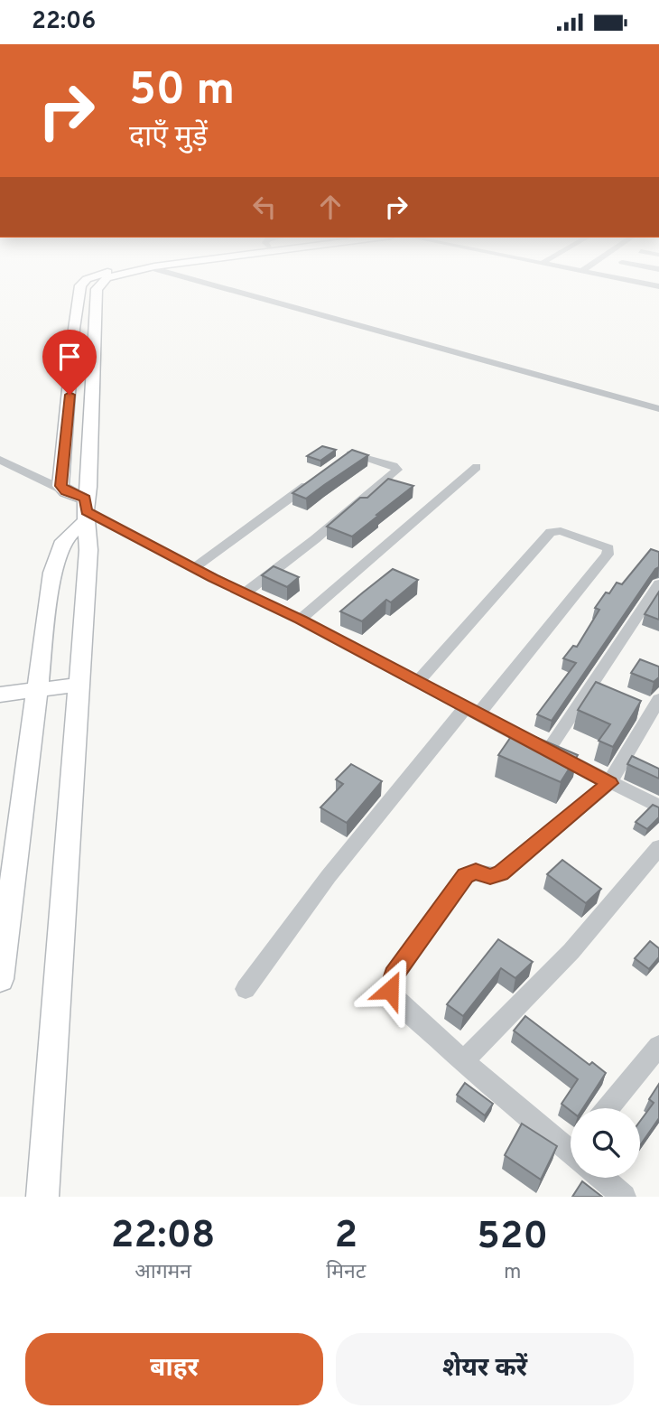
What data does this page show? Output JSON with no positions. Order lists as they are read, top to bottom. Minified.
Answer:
{"page":{"status":"22:06","turn":["50 m","दाएँ मुड़ें"],"eta":["22:08","आगमन","2","मिनट","520","m"],"buttons":["बाहर","शेयर करें"]}}
